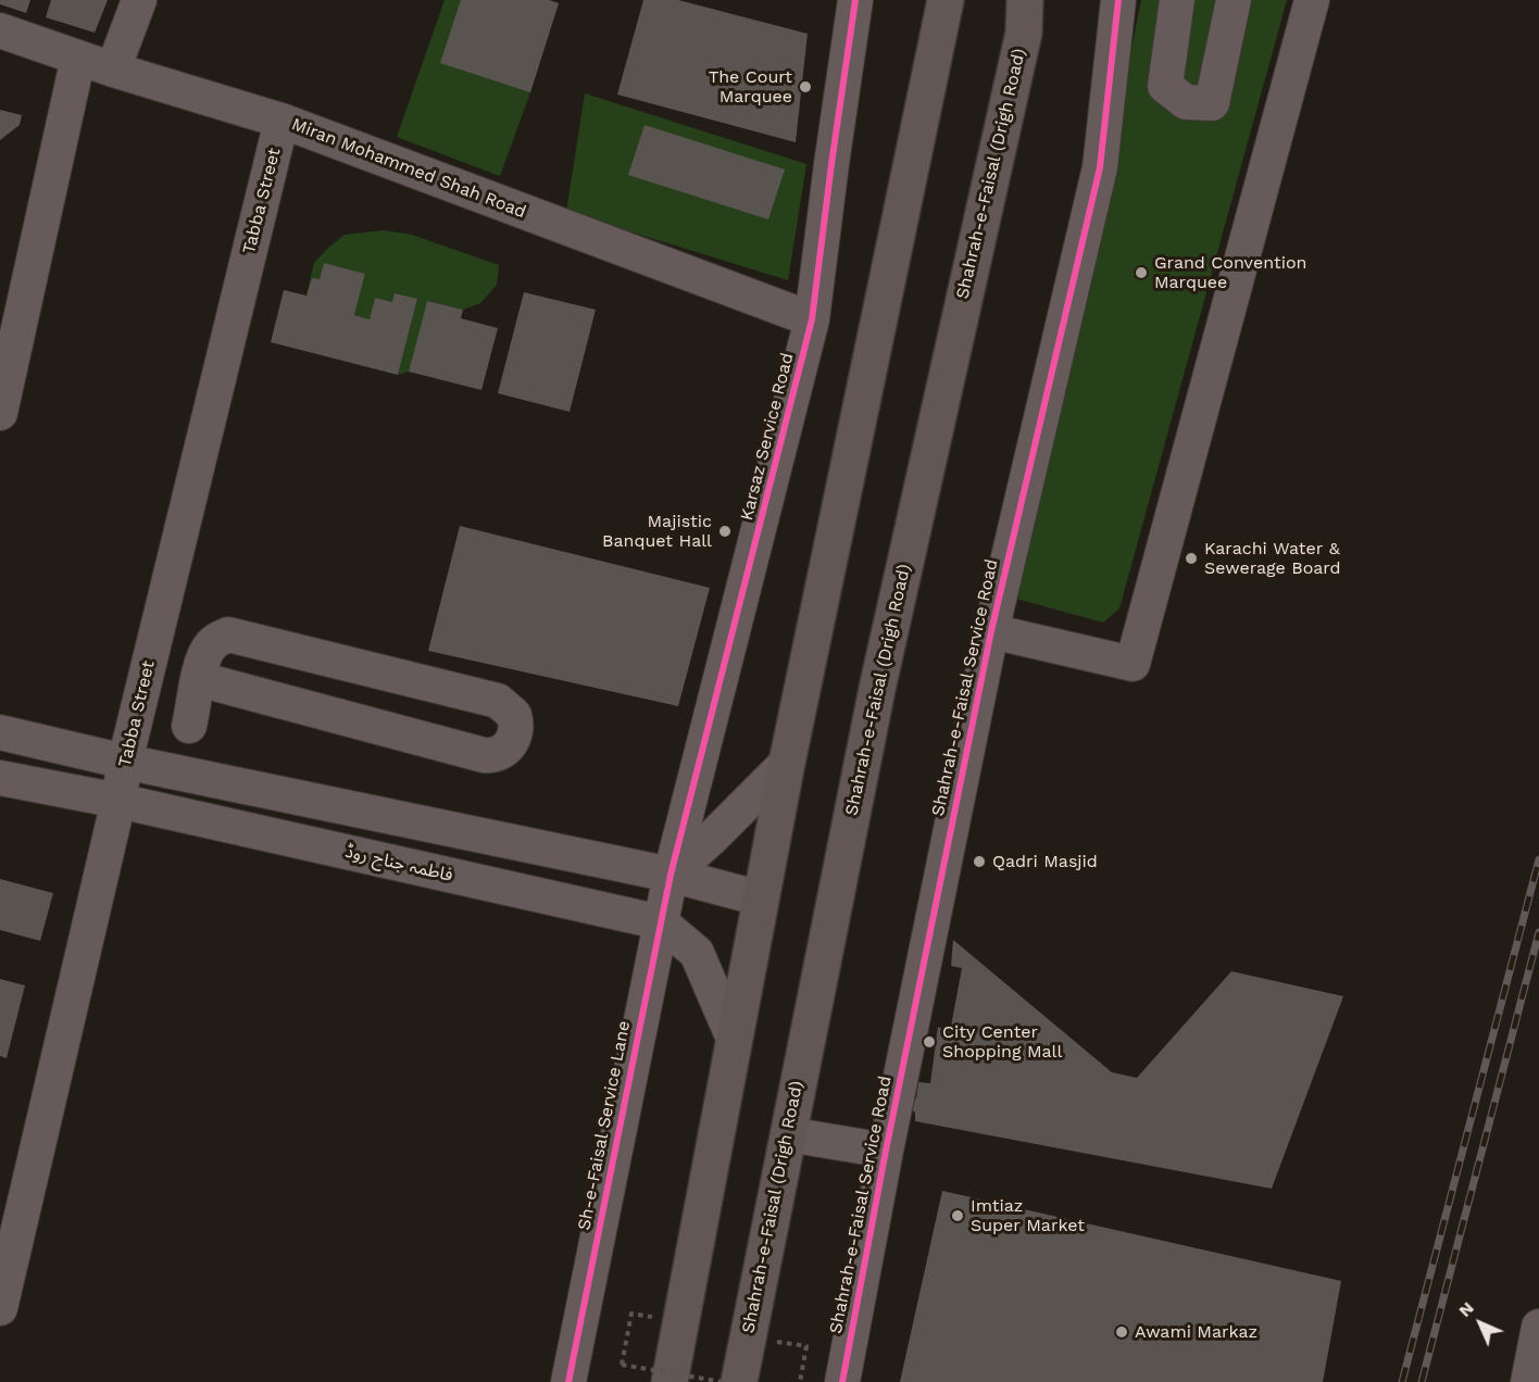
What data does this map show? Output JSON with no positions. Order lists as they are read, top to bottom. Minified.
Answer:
{"streets":{"highway":["Shahrah-e-Faisal (Drigh Road)"],"street":["Miran Mohammed Shah Road","Tabba Street","Karsaz Service Road","Shahrah-e-Faisal Service Road","فاطمہ جناح روڈ","Sh-e-Faisal Service Lane"]},"crossings":[["Miran Mohammed Shah Road","Tabba Street"],["Miran Mohammed Shah Road","Karsaz Service Road"],["Tabba Street","فاطمہ جناح روڈ"],["Karsaz Service Road","Sh-e-Faisal Service Lane"],["فاطمہ جناح روڈ","Sh-e-Faisal Service Lane"]],"places":["The Court Marquee","Grand Convention Marquee","Majistic Banquet Hall","Karachi Water & Sewerage Board","Qadri Masjid","City Center Shopping Mall","Imtiaz Super Market","Awami Markaz"],"north":"top left"}
